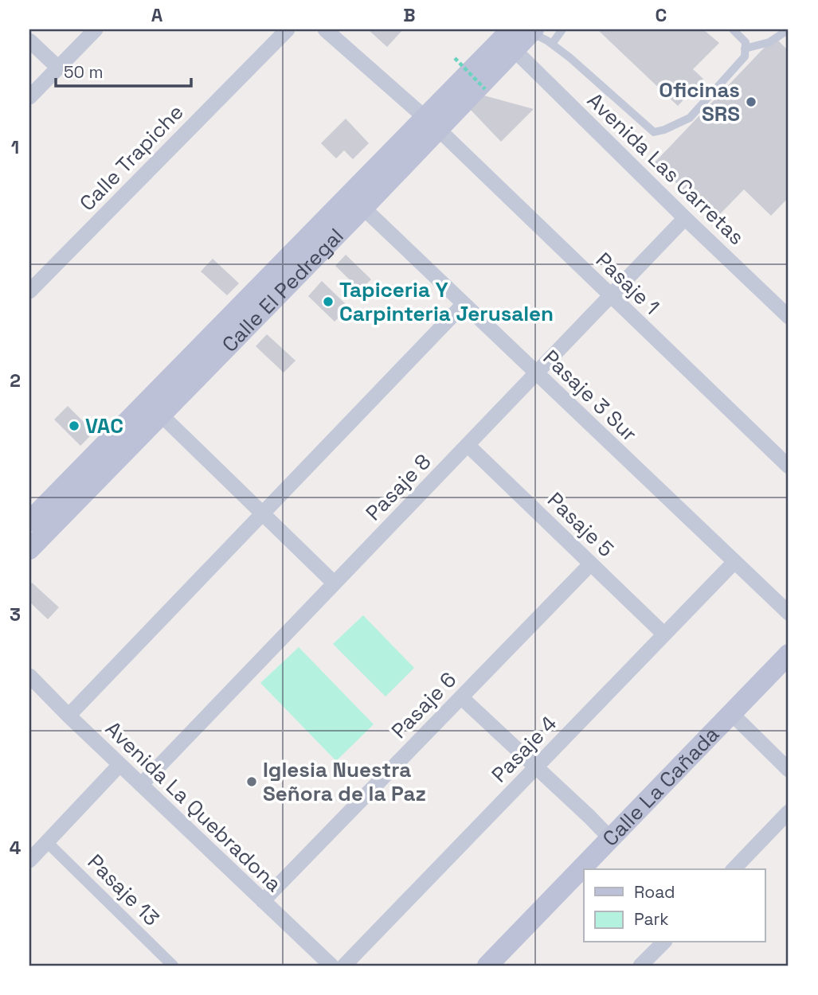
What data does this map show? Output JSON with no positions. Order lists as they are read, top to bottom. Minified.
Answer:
{"streets":{"main road":["Calle El Pedregal","Calle La Cañada"],"street":["Calle Trapiche","Avenida Las Carretas","Pasaje 1","Pasaje 3 Sur","Pasaje 8","Pasaje 5","Pasaje 6","Pasaje 4","Avenida La Quebradona","Pasaje 13"]},"crossings":[["Avenida Las Carretas","Calle El Pedregal"],["Avenida Las Carretas","Pasaje 8"],["Pasaje 1","Calle El Pedregal"],["Pasaje 1","Pasaje 8"],["Calle El Pedregal","Pasaje 3 Sur"],["Pasaje 3 Sur","Pasaje 8"],["Pasaje 3 Sur","Pasaje 4"],["Pasaje 8","Pasaje 5"],["Pasaje 8","Avenida La Quebradona"],["Pasaje 5","Pasaje 6"],["Pasaje 5","Pasaje 4"],["Pasaje 6","Avenida La Quebradona"]],"places":["Oficinas SRS","Tapiceria Y Carpinteria Jerusalen","VAC","Iglesia Nuestra Señora de la Paz"],"legend":["Road","Park"],"scale_bar":"50 m","grid":{"columns":["A","B","C"],"rows":["1","2","3","4"]}}
